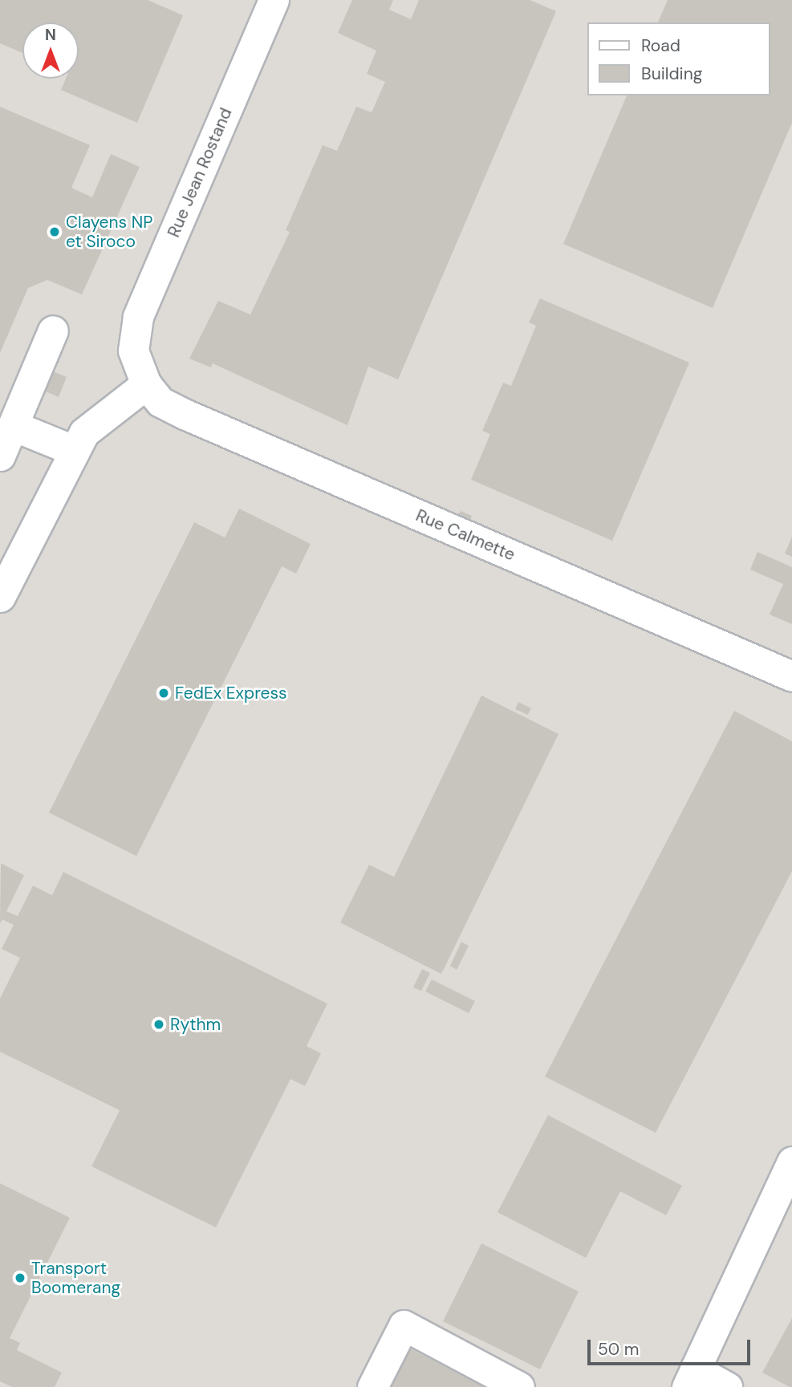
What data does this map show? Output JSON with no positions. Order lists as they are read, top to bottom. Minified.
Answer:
{"streets":{"street":["Rue Jean Rostand","Rue Calmette"]},"crossings":[["Rue Jean Rostand","Rue Calmette"]],"places":["Clayens NP et Siroco","FedEx Express","Rythm","Transport Boomerang"],"legend":["Road","Building"],"scale_bar":"50 m","north":"top"}
